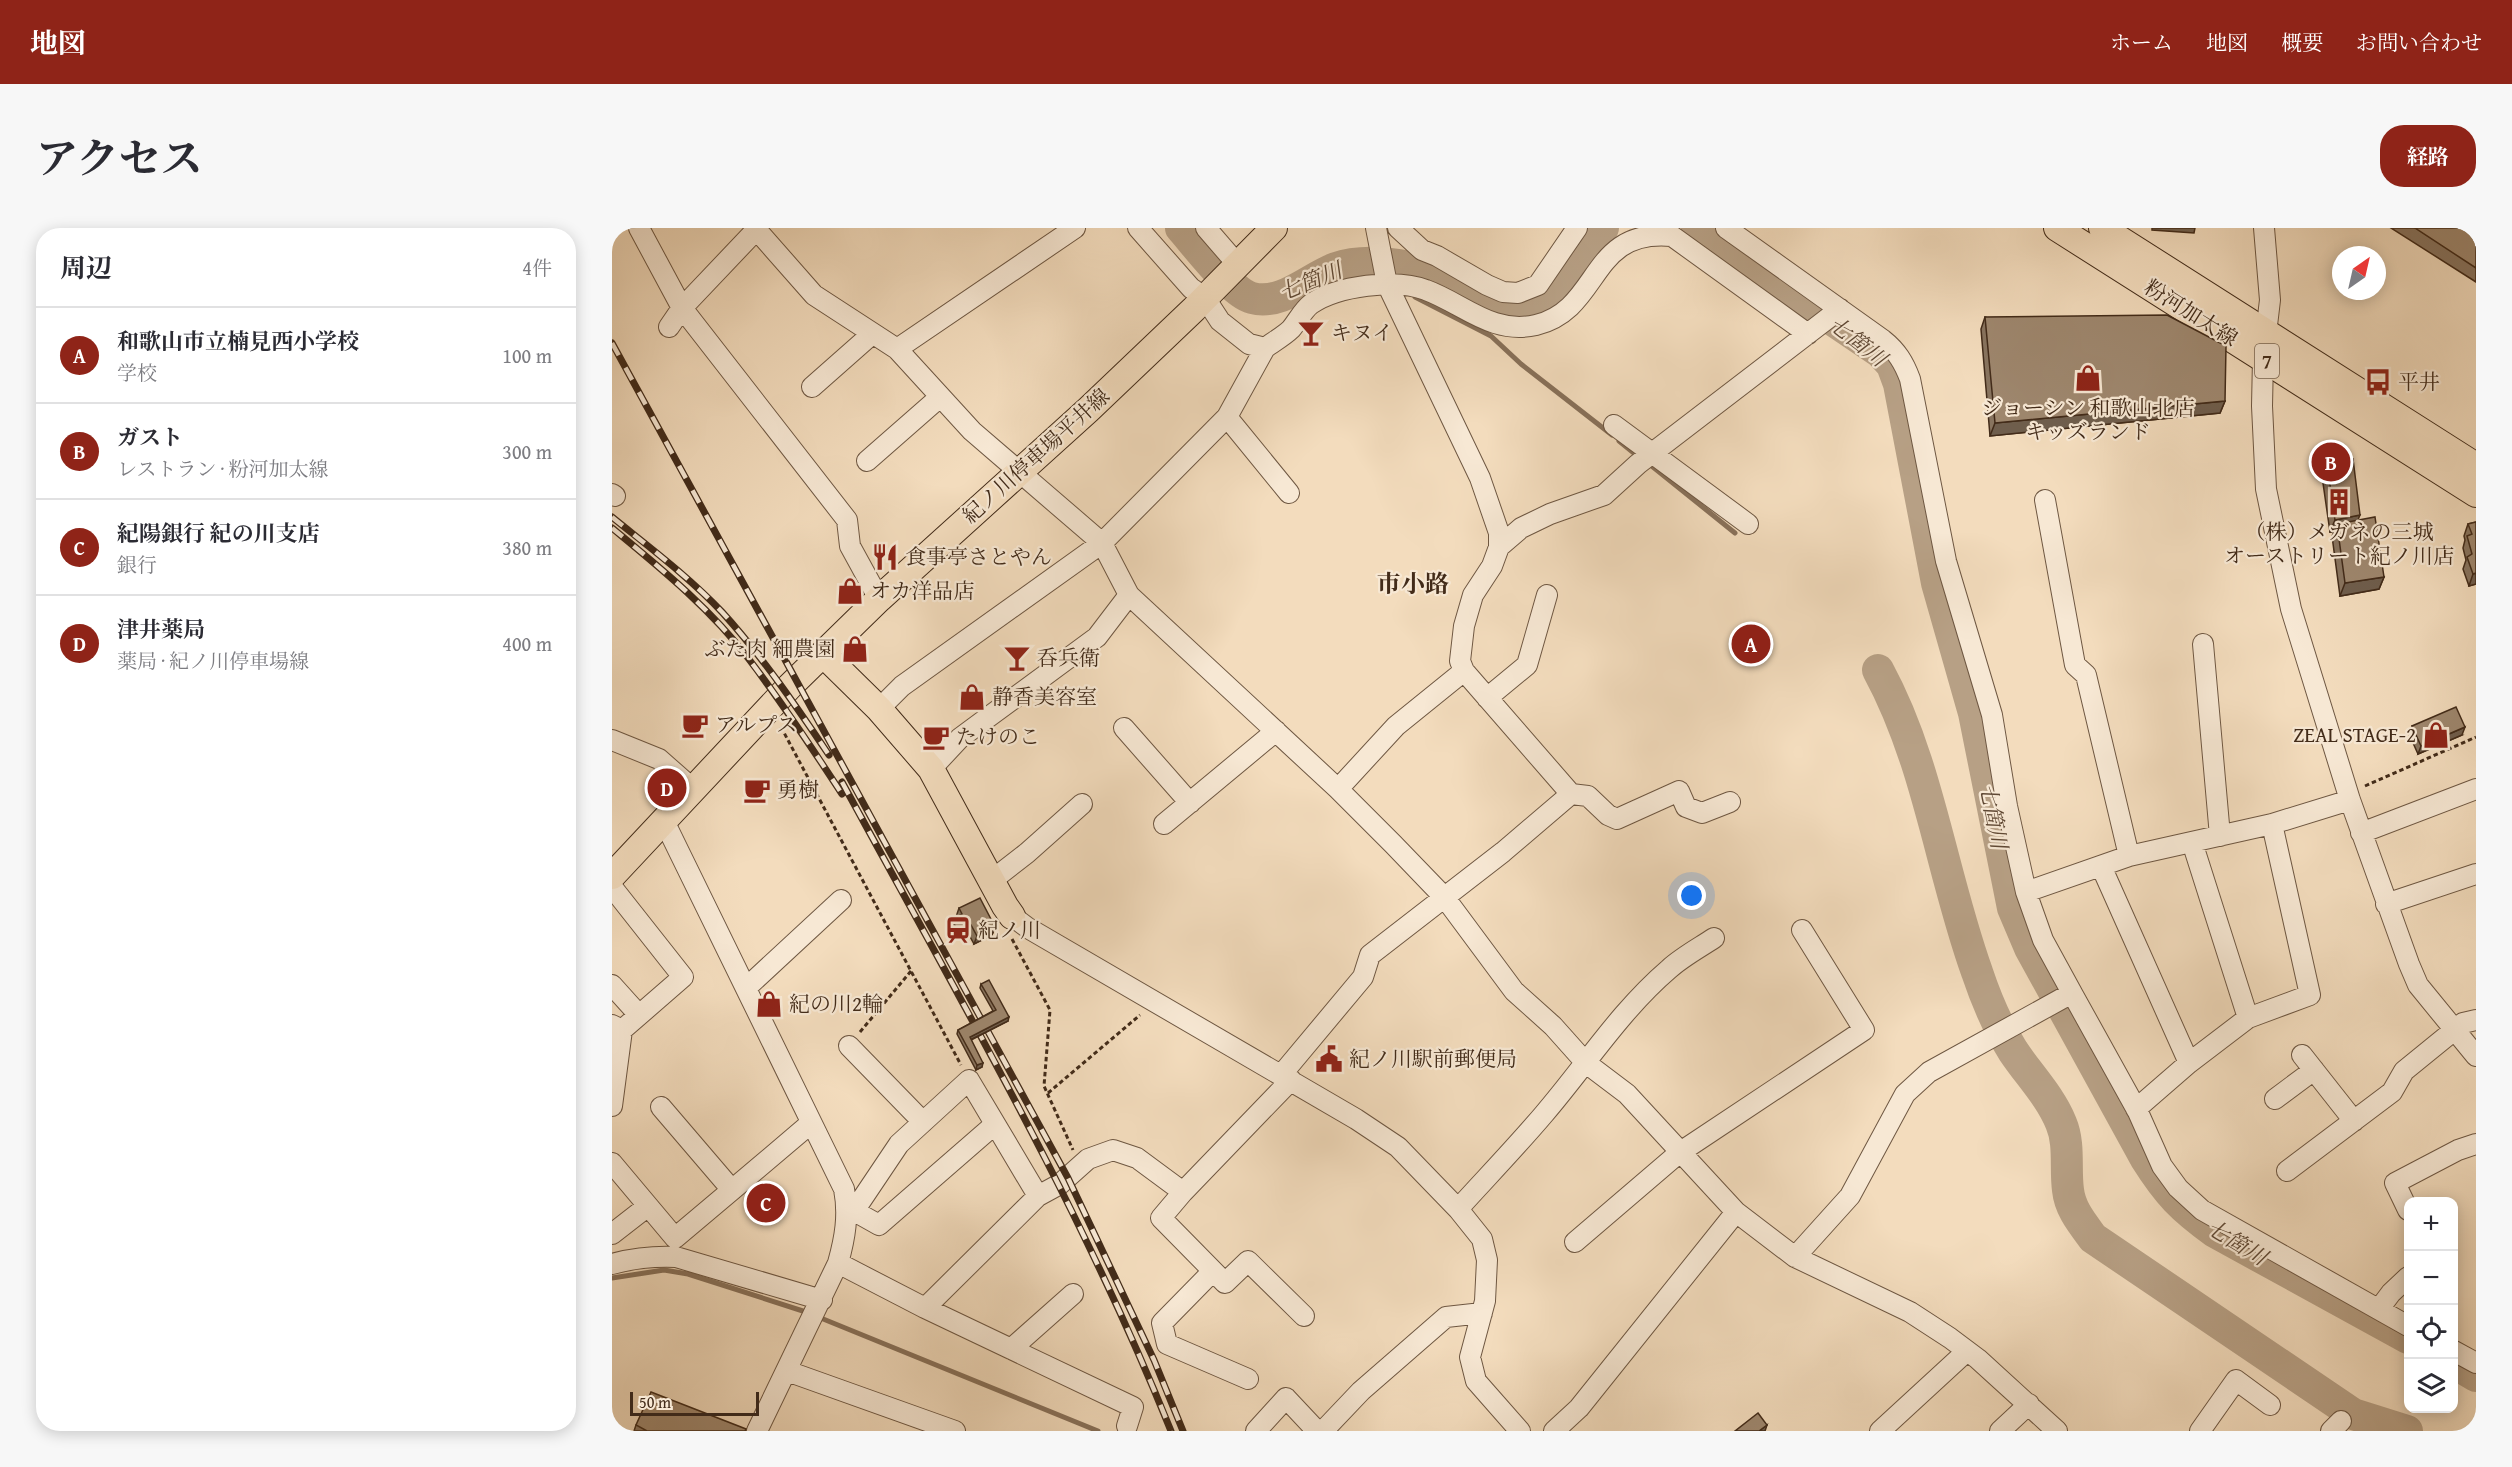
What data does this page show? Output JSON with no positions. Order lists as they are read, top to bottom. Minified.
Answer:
{"streets":{"main road":["粉河加太線","7","紀ノ川停車場平井線"]},"districts":["市小路"],"water":["七箇川"],"places":{"bar":["キヌイ","呑兵衛"],"shop":["ジョーシン 和歌山北店 キッズランド","オカ洋品店","ぶた肉 細農園","静香美容室","ZEAL STAGE-2","紀の川2輪"],"bus stop":["平井"],"building":["（株）メガネの三城 オーストリート紀ノ川店"],"restaurant":["食事亭さとやん"],"cafe":["アルプス","たけのこ","勇樹"],"station":["紀ノ川"],"public building":["紀ノ川駅前郵便局"]},"scale_bar":"50 m","north":"top right","page":{"header":"地図","nav":["ホーム","地図","概要","お問い合わせ"],"title":"アクセス","buttons":"経路","heading":["周辺","4件"],"list":[{"mark":"A","name":"和歌山市立楠見西小学校","note":"学校","value":"100 m"},{"mark":"B","name":"ガスト","note":"レストラン · 粉河加太線","value":"300 m"},{"mark":"C","name":"紀陽銀行 紀の川支店","note":"銀行","value":"380 m"},{"mark":"D","name":"津井薬局","note":"薬局 · 紀ノ川停車場線","value":"400 m"}],"pins":["B","A","D","C"],"map_buttons":["+","−"],"scale":"50 m"}}
